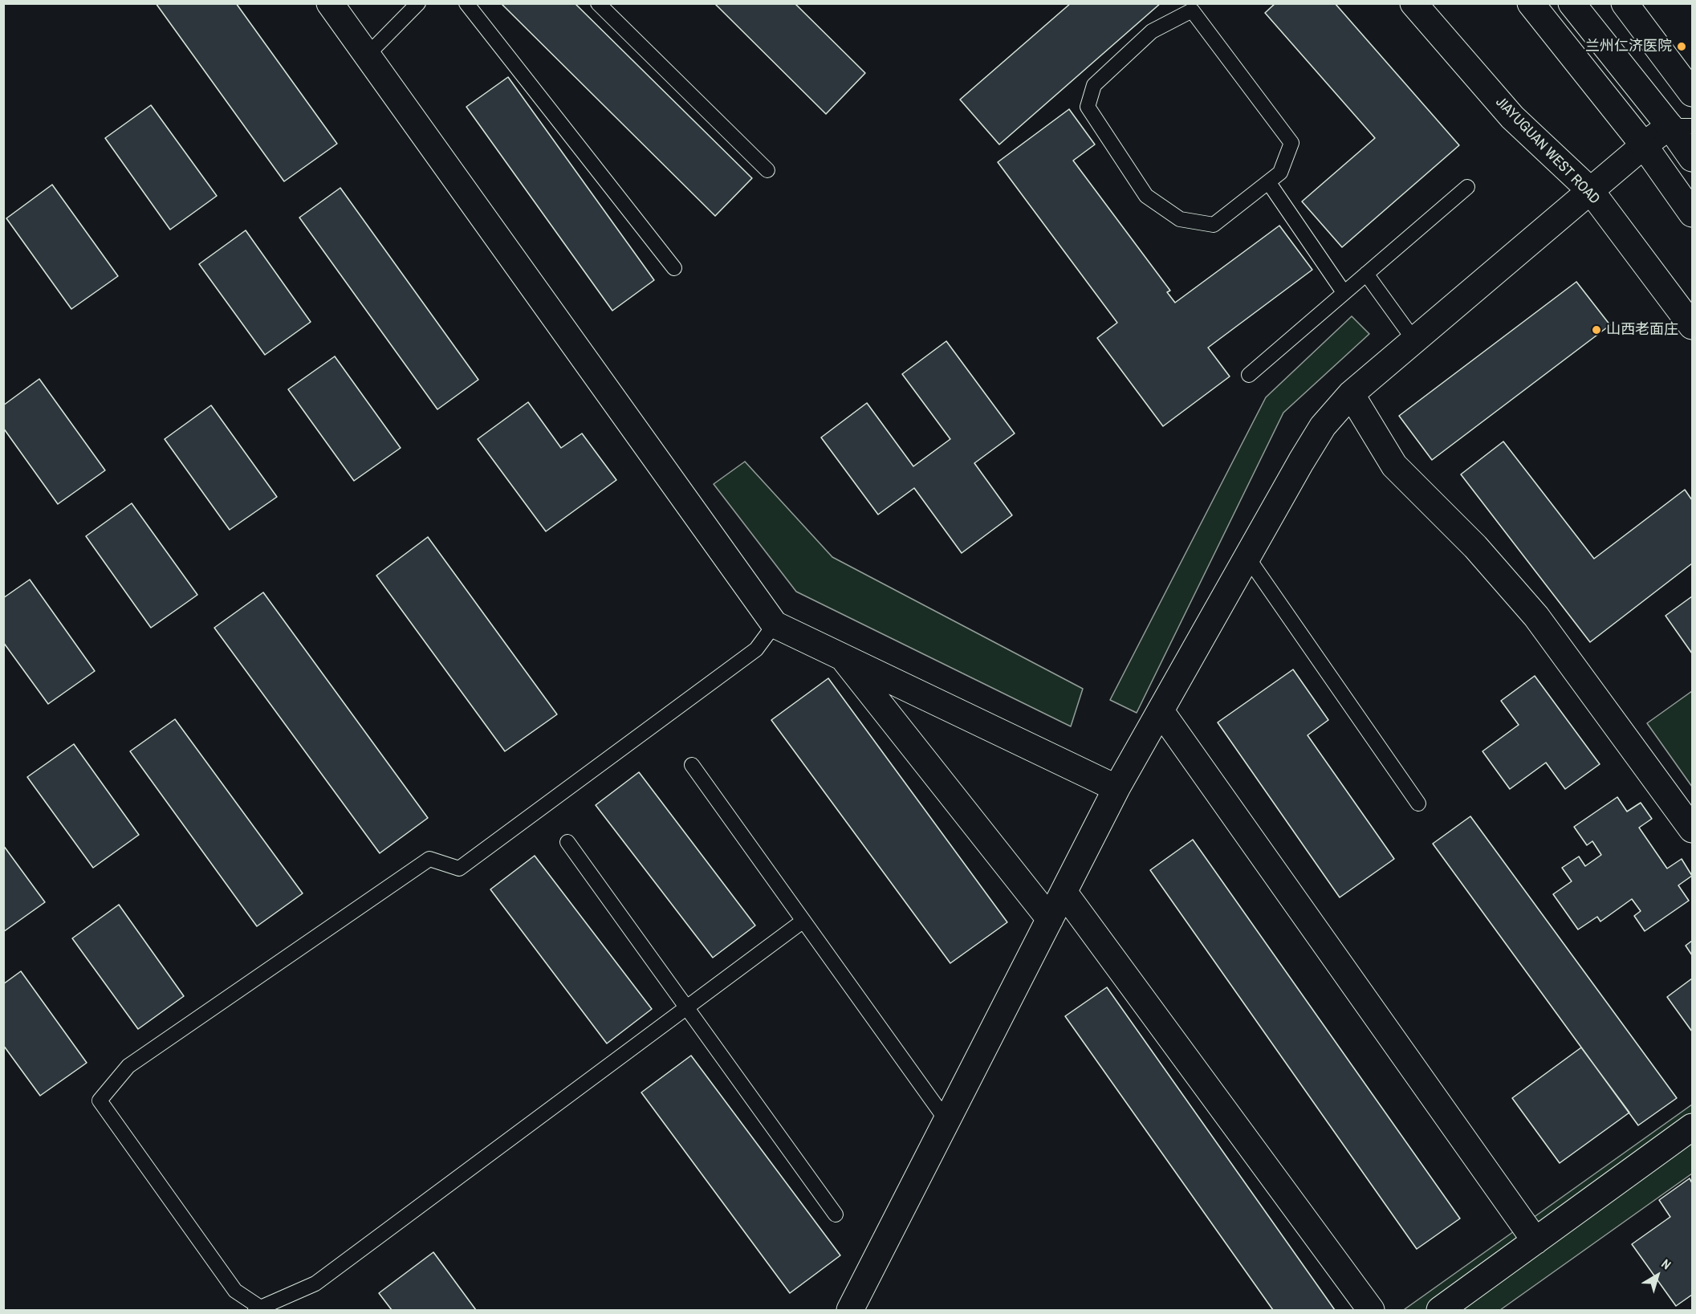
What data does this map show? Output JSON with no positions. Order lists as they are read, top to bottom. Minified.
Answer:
{"streets":{"street":["JIAYUGUAN WEST ROAD"]},"places":["兰州仁济医院","山西老面庄"],"north":"top right"}
